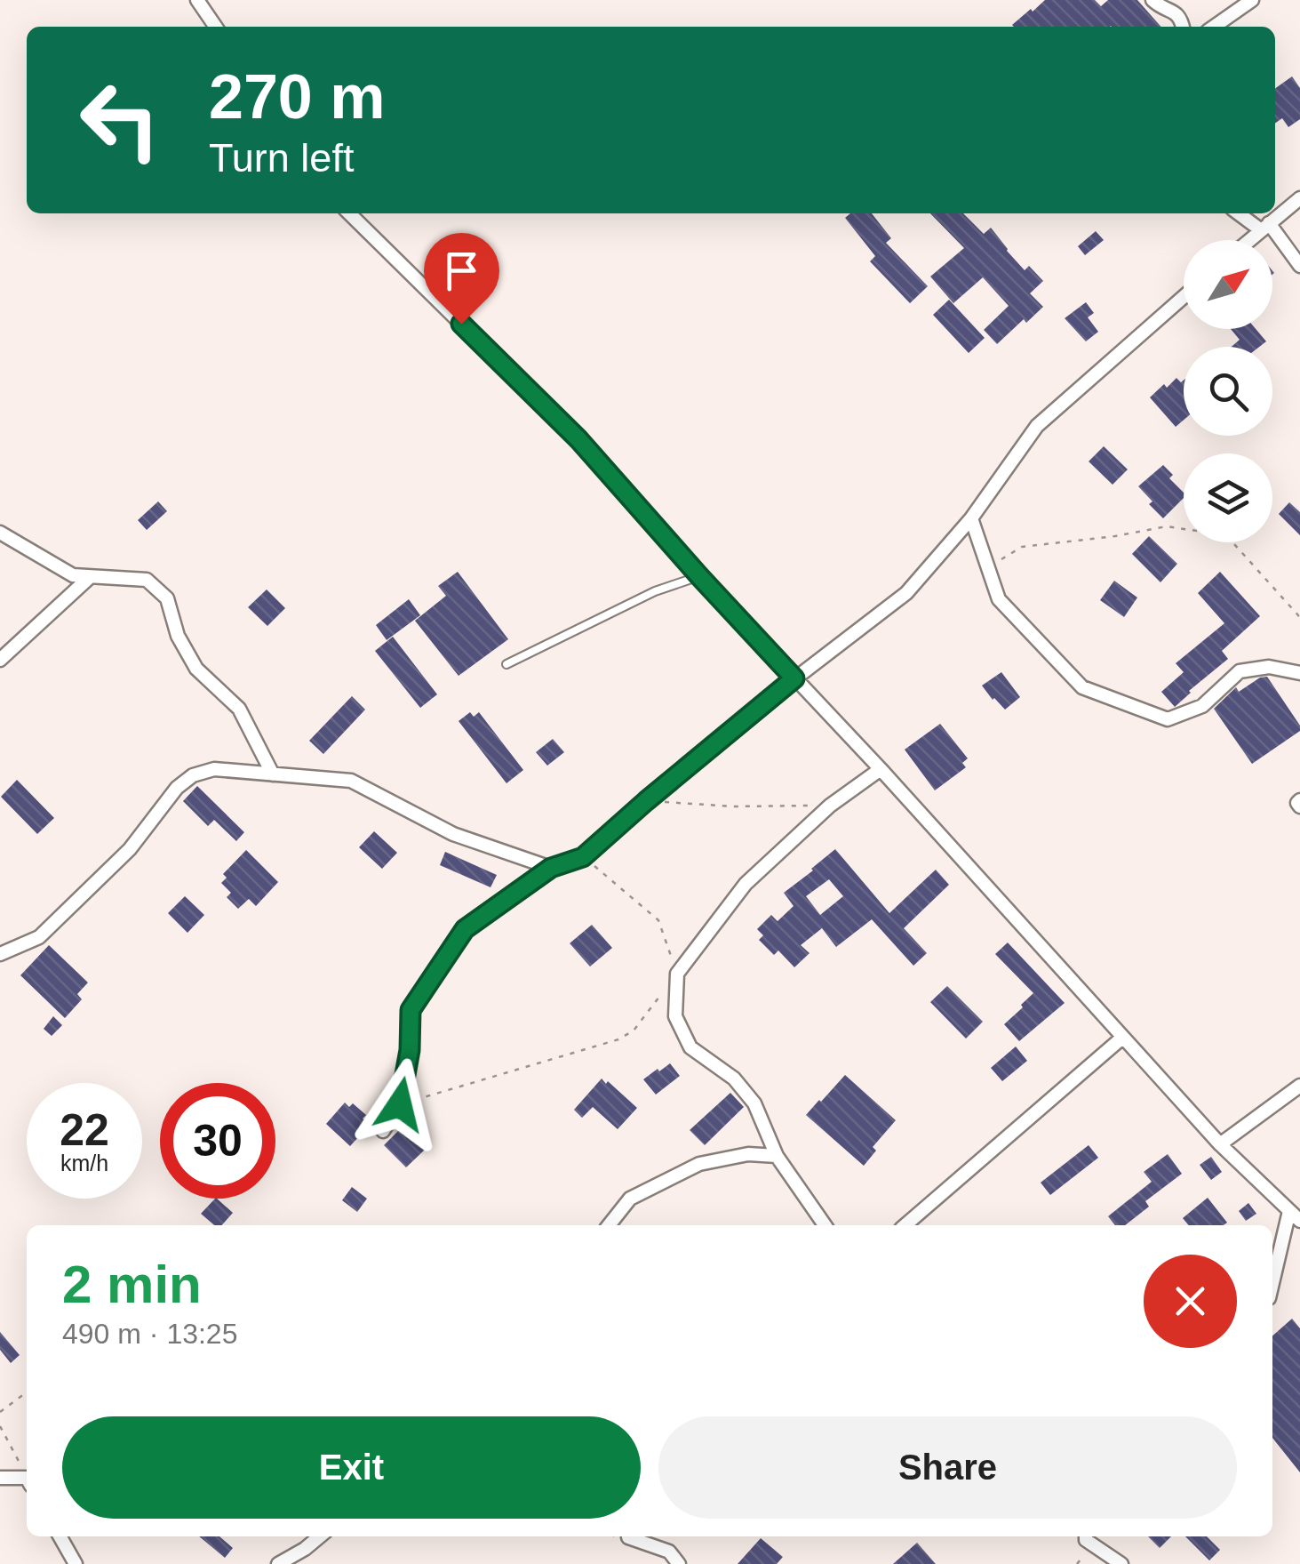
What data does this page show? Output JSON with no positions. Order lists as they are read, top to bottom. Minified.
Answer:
{"north":"top right","page":{"turn":["270 m","Turn left"],"speed":"22 km/h","limit":"30","heading":["2 min","490 m · 13:25"],"buttons":["Exit","Share"]}}
